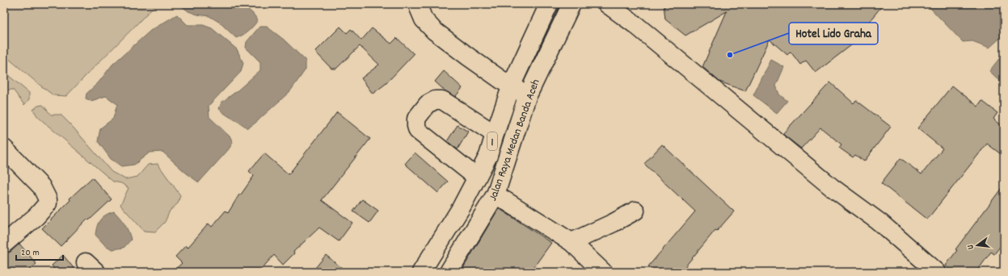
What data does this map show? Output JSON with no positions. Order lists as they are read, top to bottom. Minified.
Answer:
{"streets":{"main road":["Jalan Raya Medan Banda Aceh","1"]},"places":["Hotel Lido Graha"],"scale_bar":"20 m","north":"left"}
